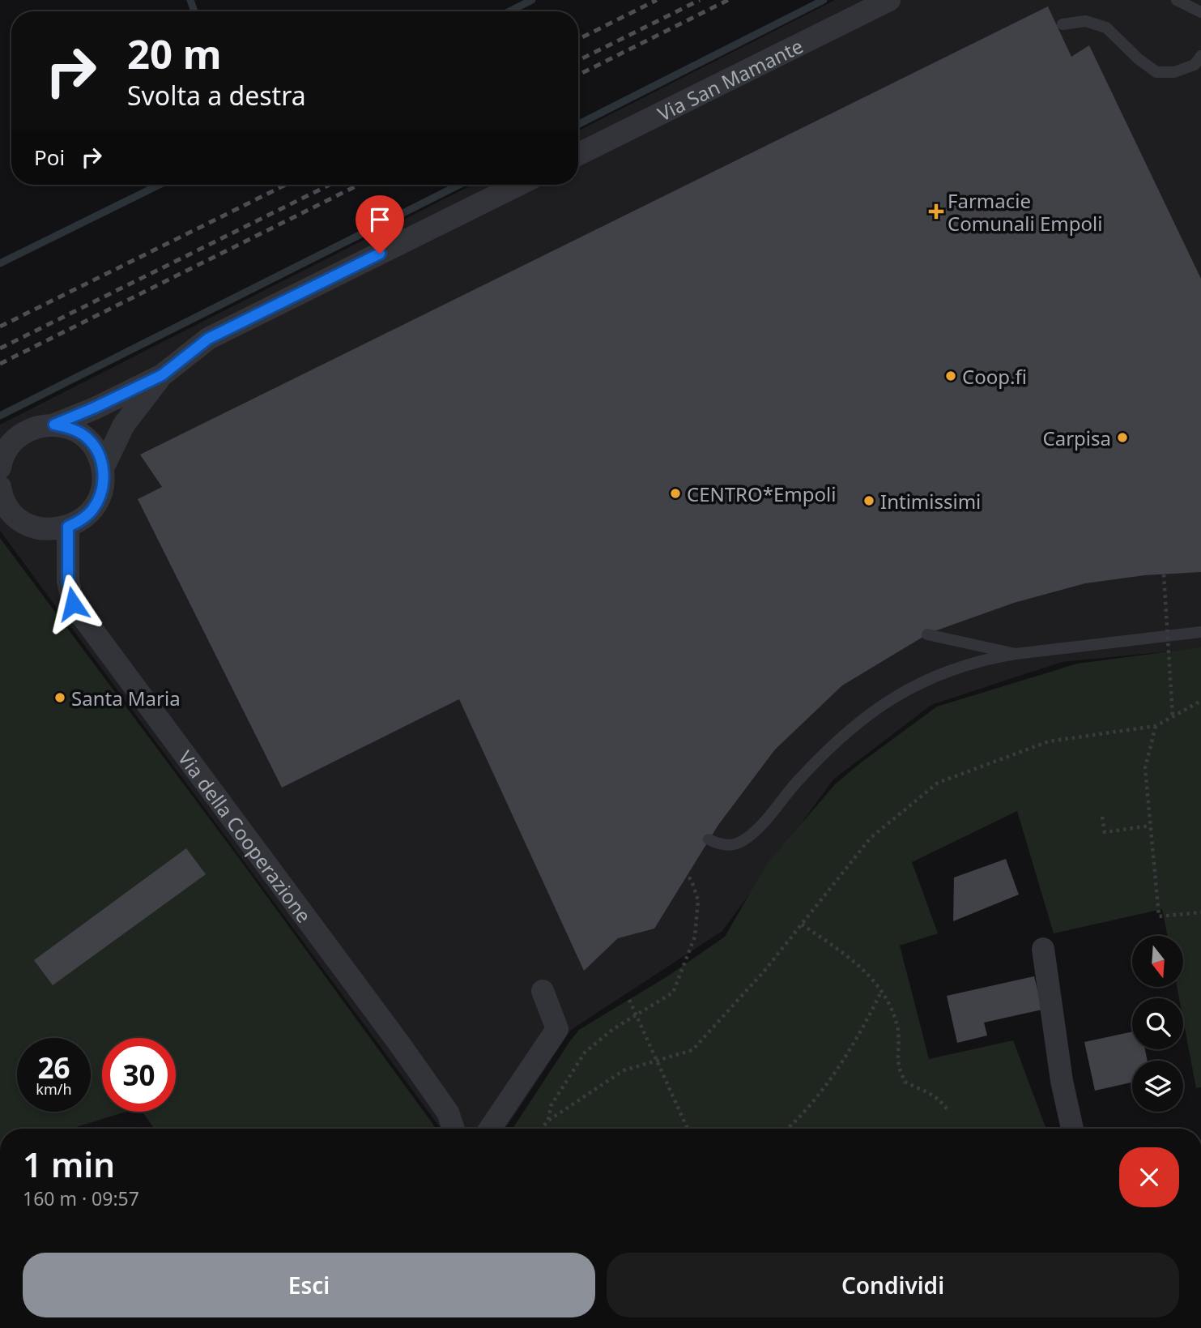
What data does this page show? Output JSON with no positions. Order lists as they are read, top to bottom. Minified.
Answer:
{"streets":{"street":["Via San Mamante","Via della Cooperazione"]},"places":{"health":["Farmacie Comunali Empoli"],"other":["Coop.fi","Carpisa","CENTRO*Empoli","Intimissimi","Santa Maria"]},"north":"bottom","page":{"turn":["20 m","Svolta a destra"],"then":"Poi","speed":"26 km/h","limit":"30","heading":["1 min","160 m · 09:57"],"buttons":["Esci","Condividi"]}}
